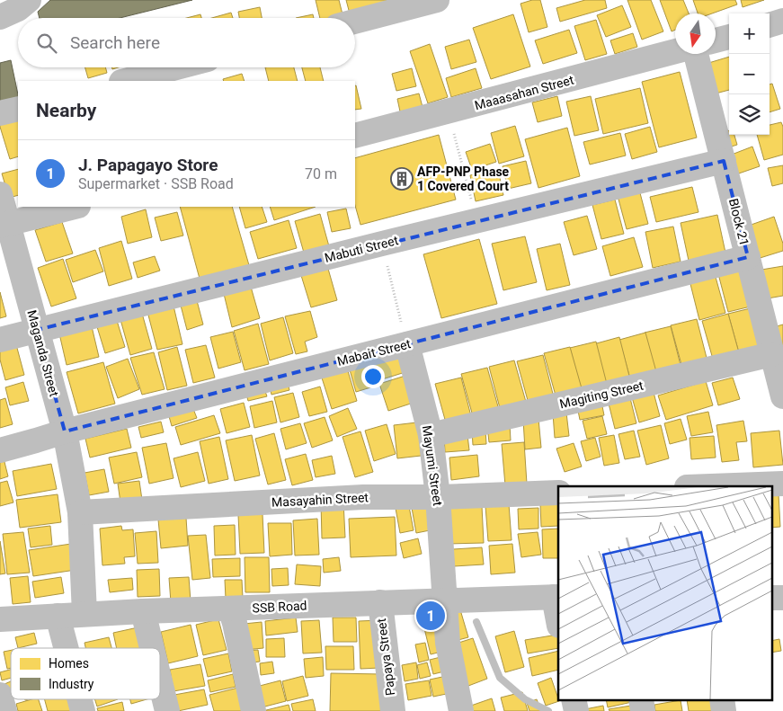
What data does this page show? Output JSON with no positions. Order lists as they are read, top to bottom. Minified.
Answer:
{"streets":{"street":["Maaasahan Street","Block 21","Mabuti Street","Mabait Street","Maganda Street","Magiting Street","Mayumi Street","Masayahin Street","SSB Road","Papaya Street"]},"crossings":[["Block 21","Mabuti Street"],["Block 21","Mabait Street"],["Block 21","Magiting Street"],["Mabuti Street","Maganda Street"],["Mabait Street","Maganda Street"],["Mabait Street","Mayumi Street"],["Maganda Street","Masayahin Street"],["Maganda Street","SSB Road"],["Magiting Street","Mayumi Street"],["Mayumi Street","Masayahin Street"],["Mayumi Street","SSB Road"],["SSB Road","Papaya Street"]],"places":{"building":["AFP-PNP Phase 1 Covered Court"]},"legend":["Homes","Industry"],"north":"bottom","page":{"map_buttons":["+","−"],"search":"Search here","heading":"Nearby","list":[{"mark":"1","name":"J. Papagayo Store","note":"Supermarket · SSB Road","value":"70 m"}],"pins":"1"}}
